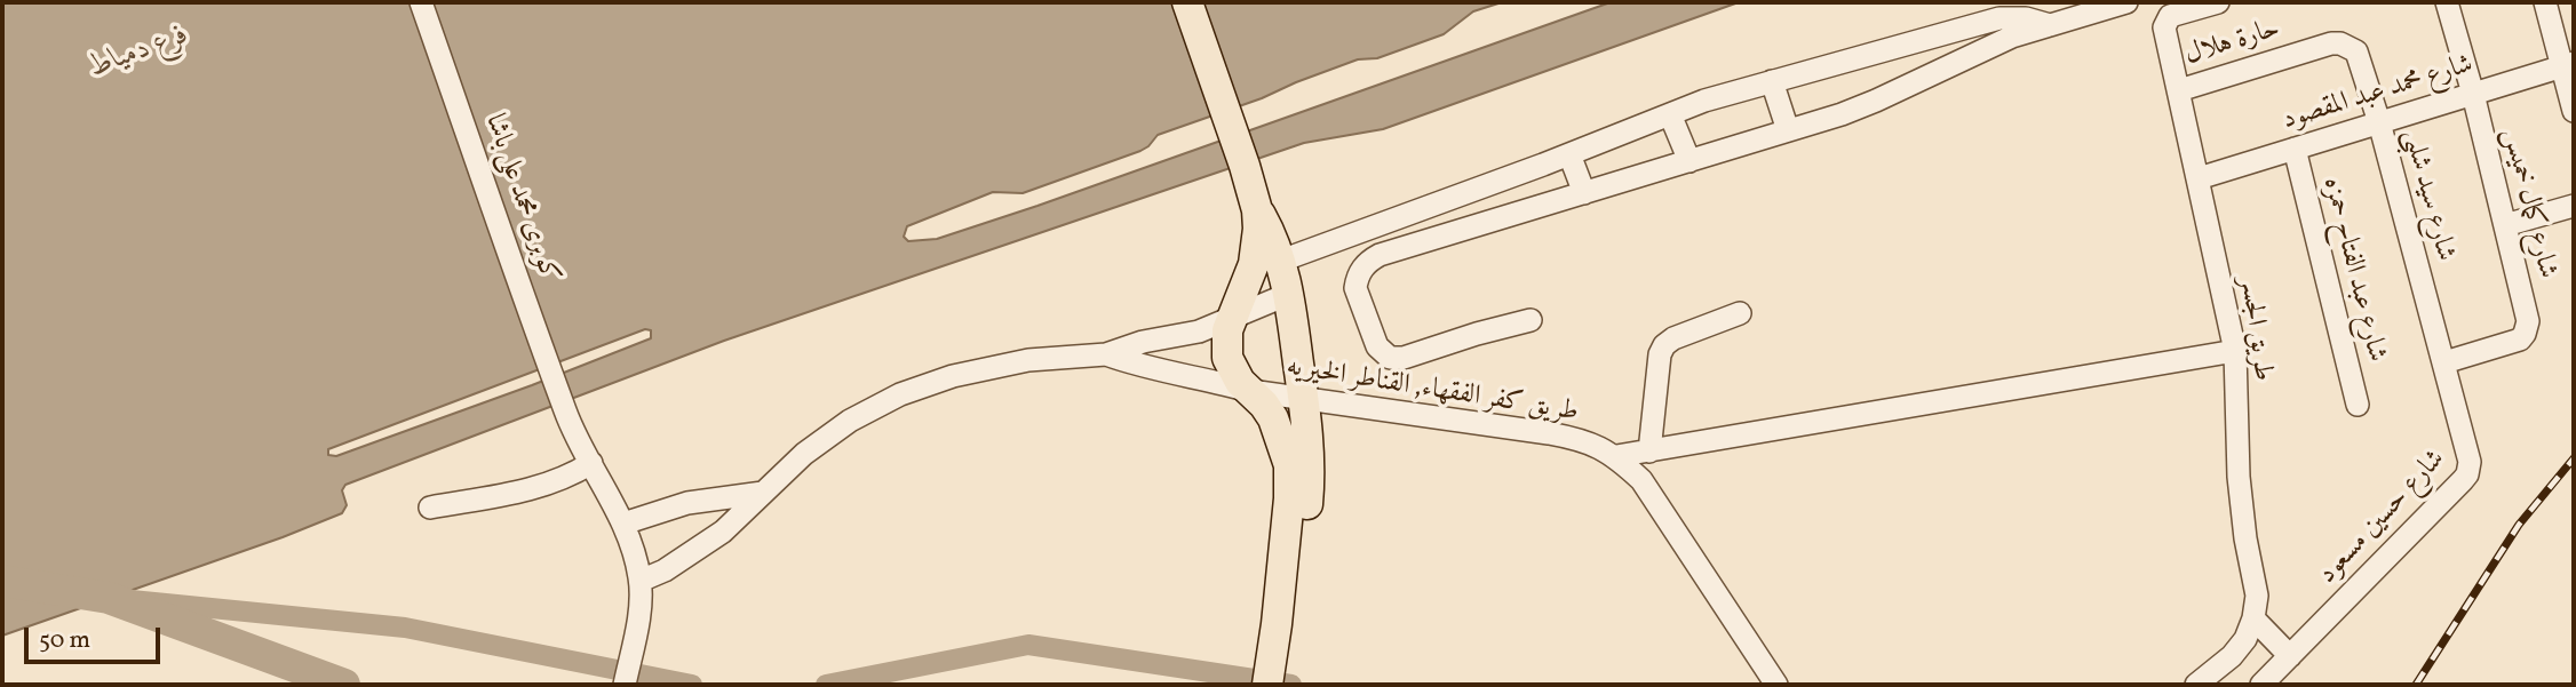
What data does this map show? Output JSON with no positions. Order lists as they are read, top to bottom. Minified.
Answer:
{"streets":{"street":["حارة هلال","شارع محمد عبد المقصود","شارع سيد شلبى","كوبرى محمد على باشا","شارع كمال خميس","شارع عبد الفتاح حمزه","طريق الجسر","طريق كفر الفقهاء, القناطر الخيريه","شارع حسين مسعود"]},"crossings":[["حارة هلال","شارع سيد شلبى"],["حارة هلال","طريق الجسر"],["شارع محمد عبد المقصود","شارع سيد شلبى"],["شارع محمد عبد المقصود","شارع كمال خميس"],["شارع محمد عبد المقصود","شارع عبد الفتاح حمزه"],["شارع محمد عبد المقصود","طريق الجسر"],["شارع سيد شلبى","شارع كمال خميس"],["شارع سيد شلبى","شارع حسين مسعود"],["شارع كمال خميس","شارع حسين مسعود"]],"water":["فرع دمياط"],"scale_bar":"50 m"}
